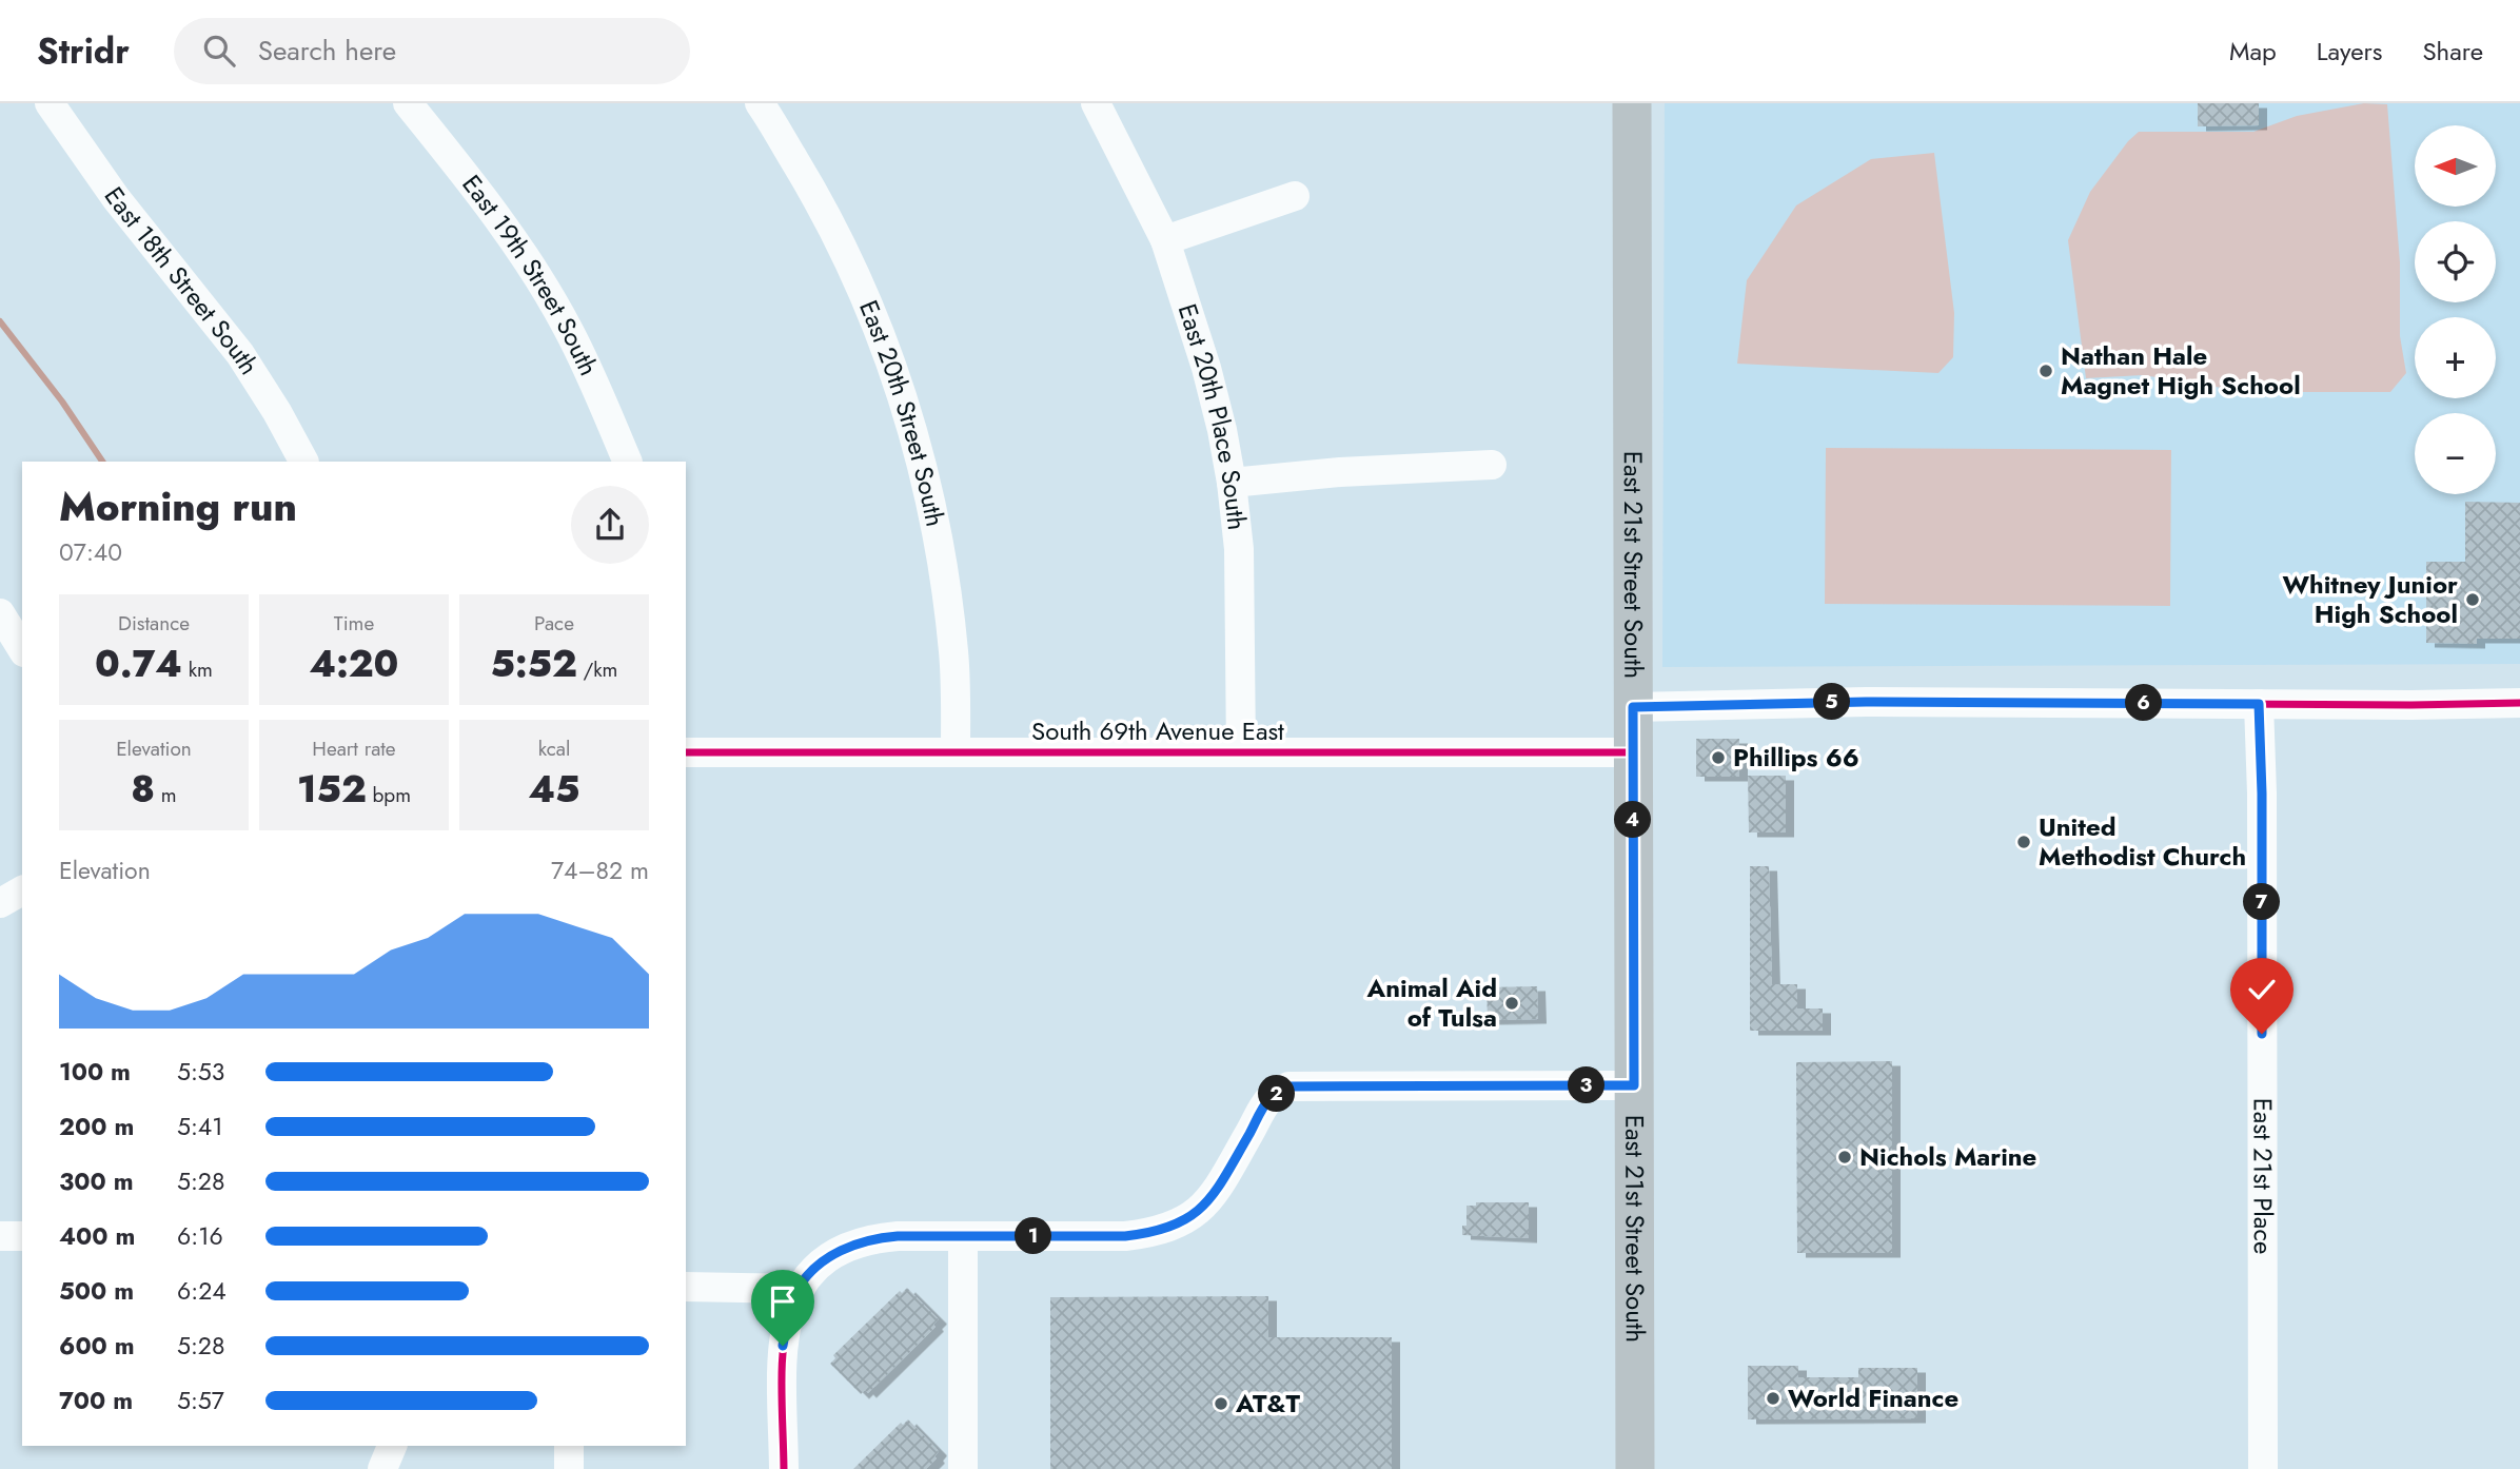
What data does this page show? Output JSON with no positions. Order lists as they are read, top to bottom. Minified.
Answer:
{"streets":{"main road":["East 21st Street South"],"street":["East 19th Street South","East 18th Street South","East 20th Street South","East 20th Place South","South 69th Avenue East","East 21st Place"]},"crossings":[["East 20th Street South","South 69th Avenue East"],["East 20th Place South","South 69th Avenue East"],["East 21st Street South","South 69th Avenue East"]],"places":["Nathan Hale Magnet High School","Whitney Junior High School","Phillips 66","United Methodist Church","Animal Aid of Tulsa","Nichols Marine","World Finance","AT&T"],"north":"left","page":{"header":"Stridr","search":"Search here","nav":["Map","Layers","Share"],"map_buttons":["+","−"],"heading":["Morning run","07:40"],"stats":[["Distance","0.74 km"],["Time","4:20"],["Pace","5:52 /km"],["Elevation","8 m"],["Heart rate","152 bpm"],["kcal","45"]],"pins":["5","6","4","7","3","2","1"],"chart":["Elevation","74–82 m"],"list":[{"name":"100 m","note":"5:53"},{"name":"200 m","note":"5:41"},{"name":"300 m","note":"5:28"},{"name":"400 m","note":"6:16"},{"name":"500 m","note":"6:24"},{"name":"600 m","note":"5:28"},{"name":"700 m","note":"5:57"}]}}
